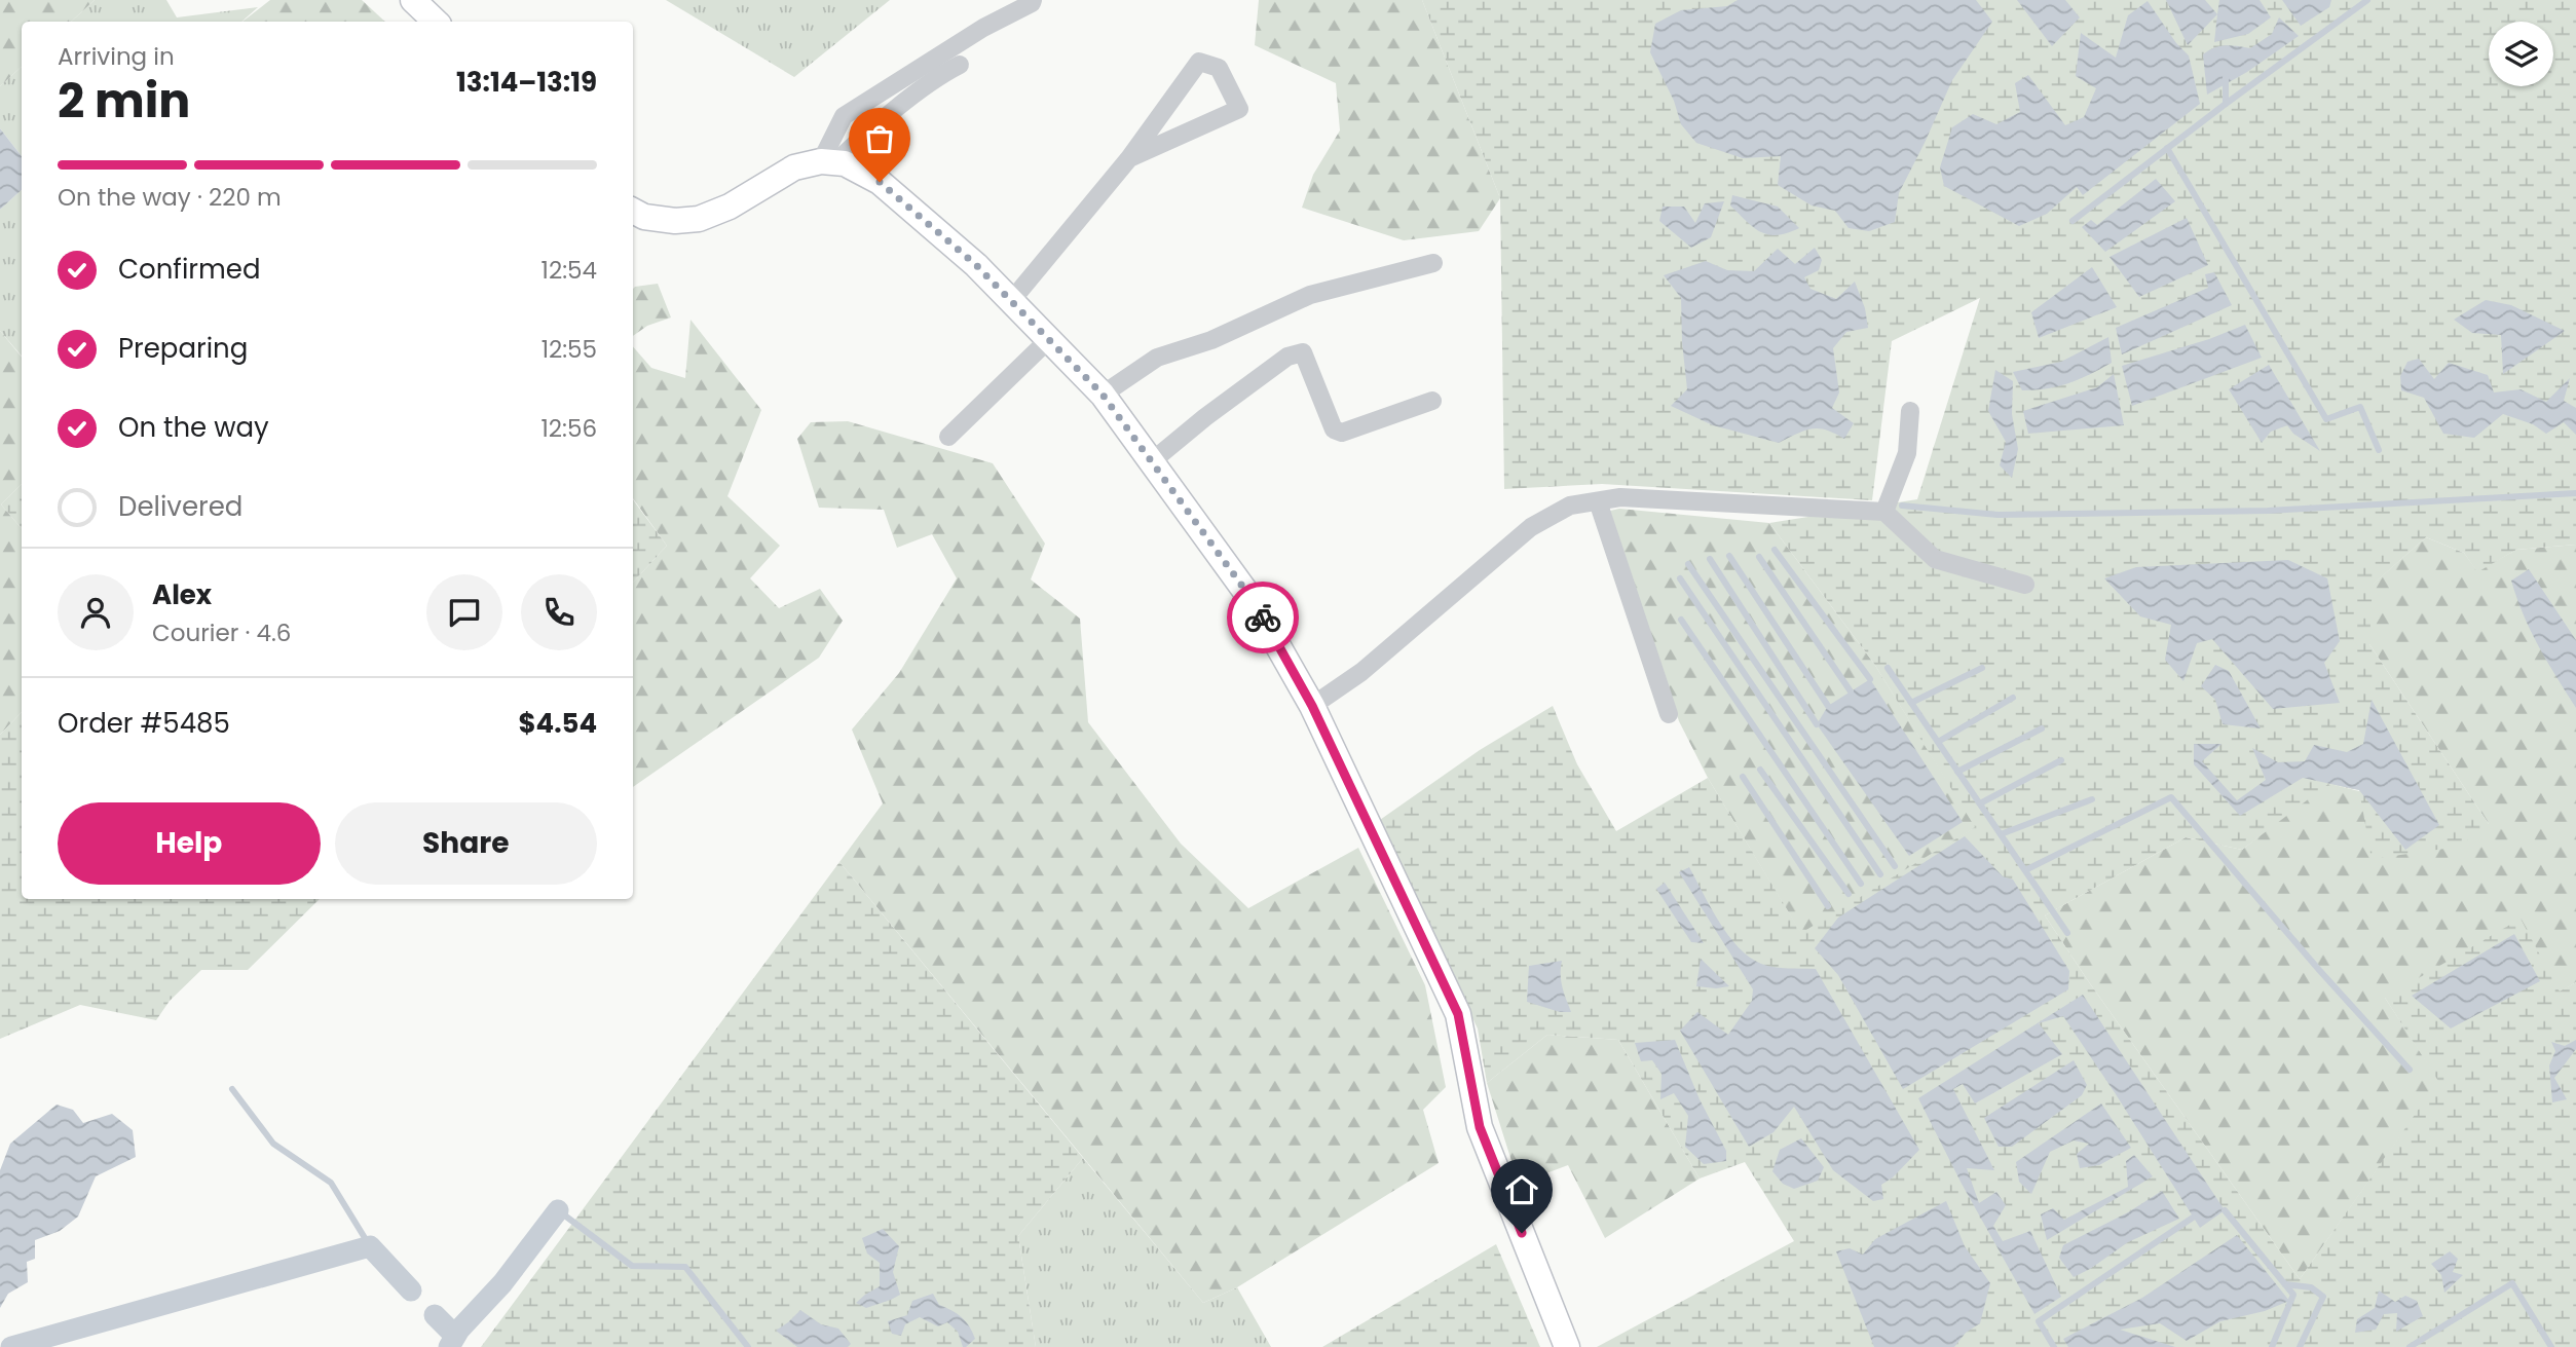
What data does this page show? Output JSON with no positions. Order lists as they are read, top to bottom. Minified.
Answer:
{"page":{"heading":["2 min","Arriving in","13:14–13:19"],"panel":["Alex","Courier · 4.6","Order #5485","$4.54"],"bar":"On the way · 220 m","list":[["Confirmed","12:54"],["Preparing","12:55"],["On the way","12:56"],"Delivered"],"buttons":["Help","Share"]}}
